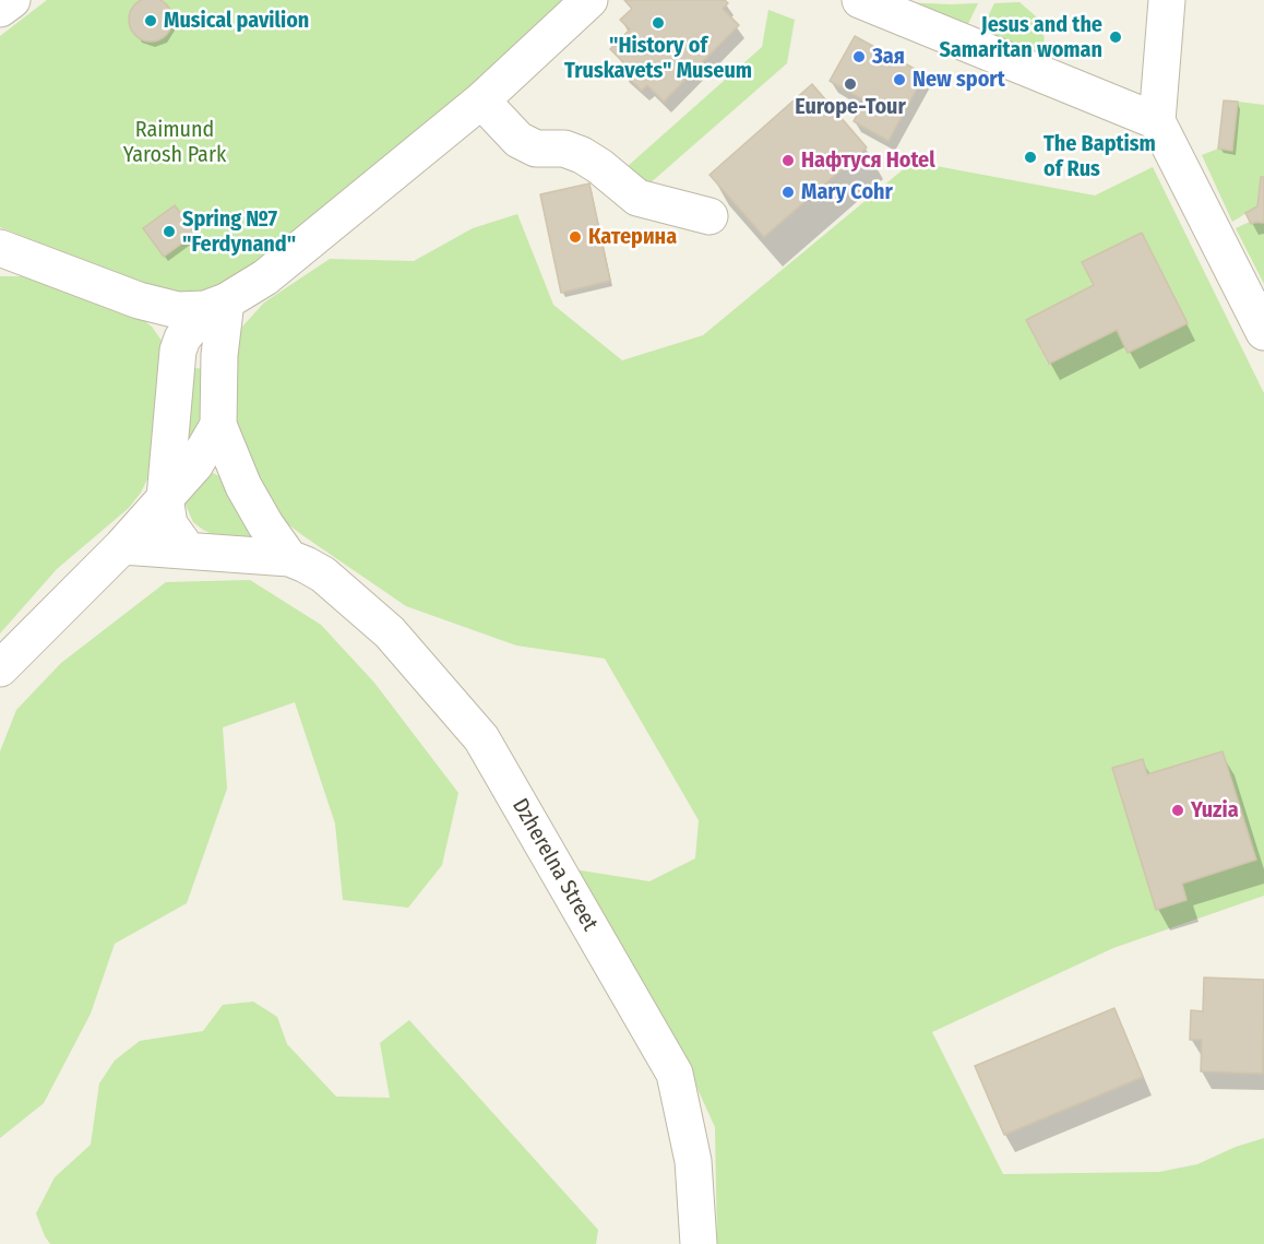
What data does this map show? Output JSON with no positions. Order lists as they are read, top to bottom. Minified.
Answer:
{"streets":{"street":["Dzherelna Street"]},"parks":["Raimund Yarosh Park"],"places":["Musical pavilion","\"History of Truskavets\" Museum","Jesus and the Samaritan woman","Зая","New sport","Europe-Tour","The Baptism of Rus","Нафтуся Hotel","Mary Cohr","Spring №7 \"Ferdynand\"","Катерина","Yuzia"]}
